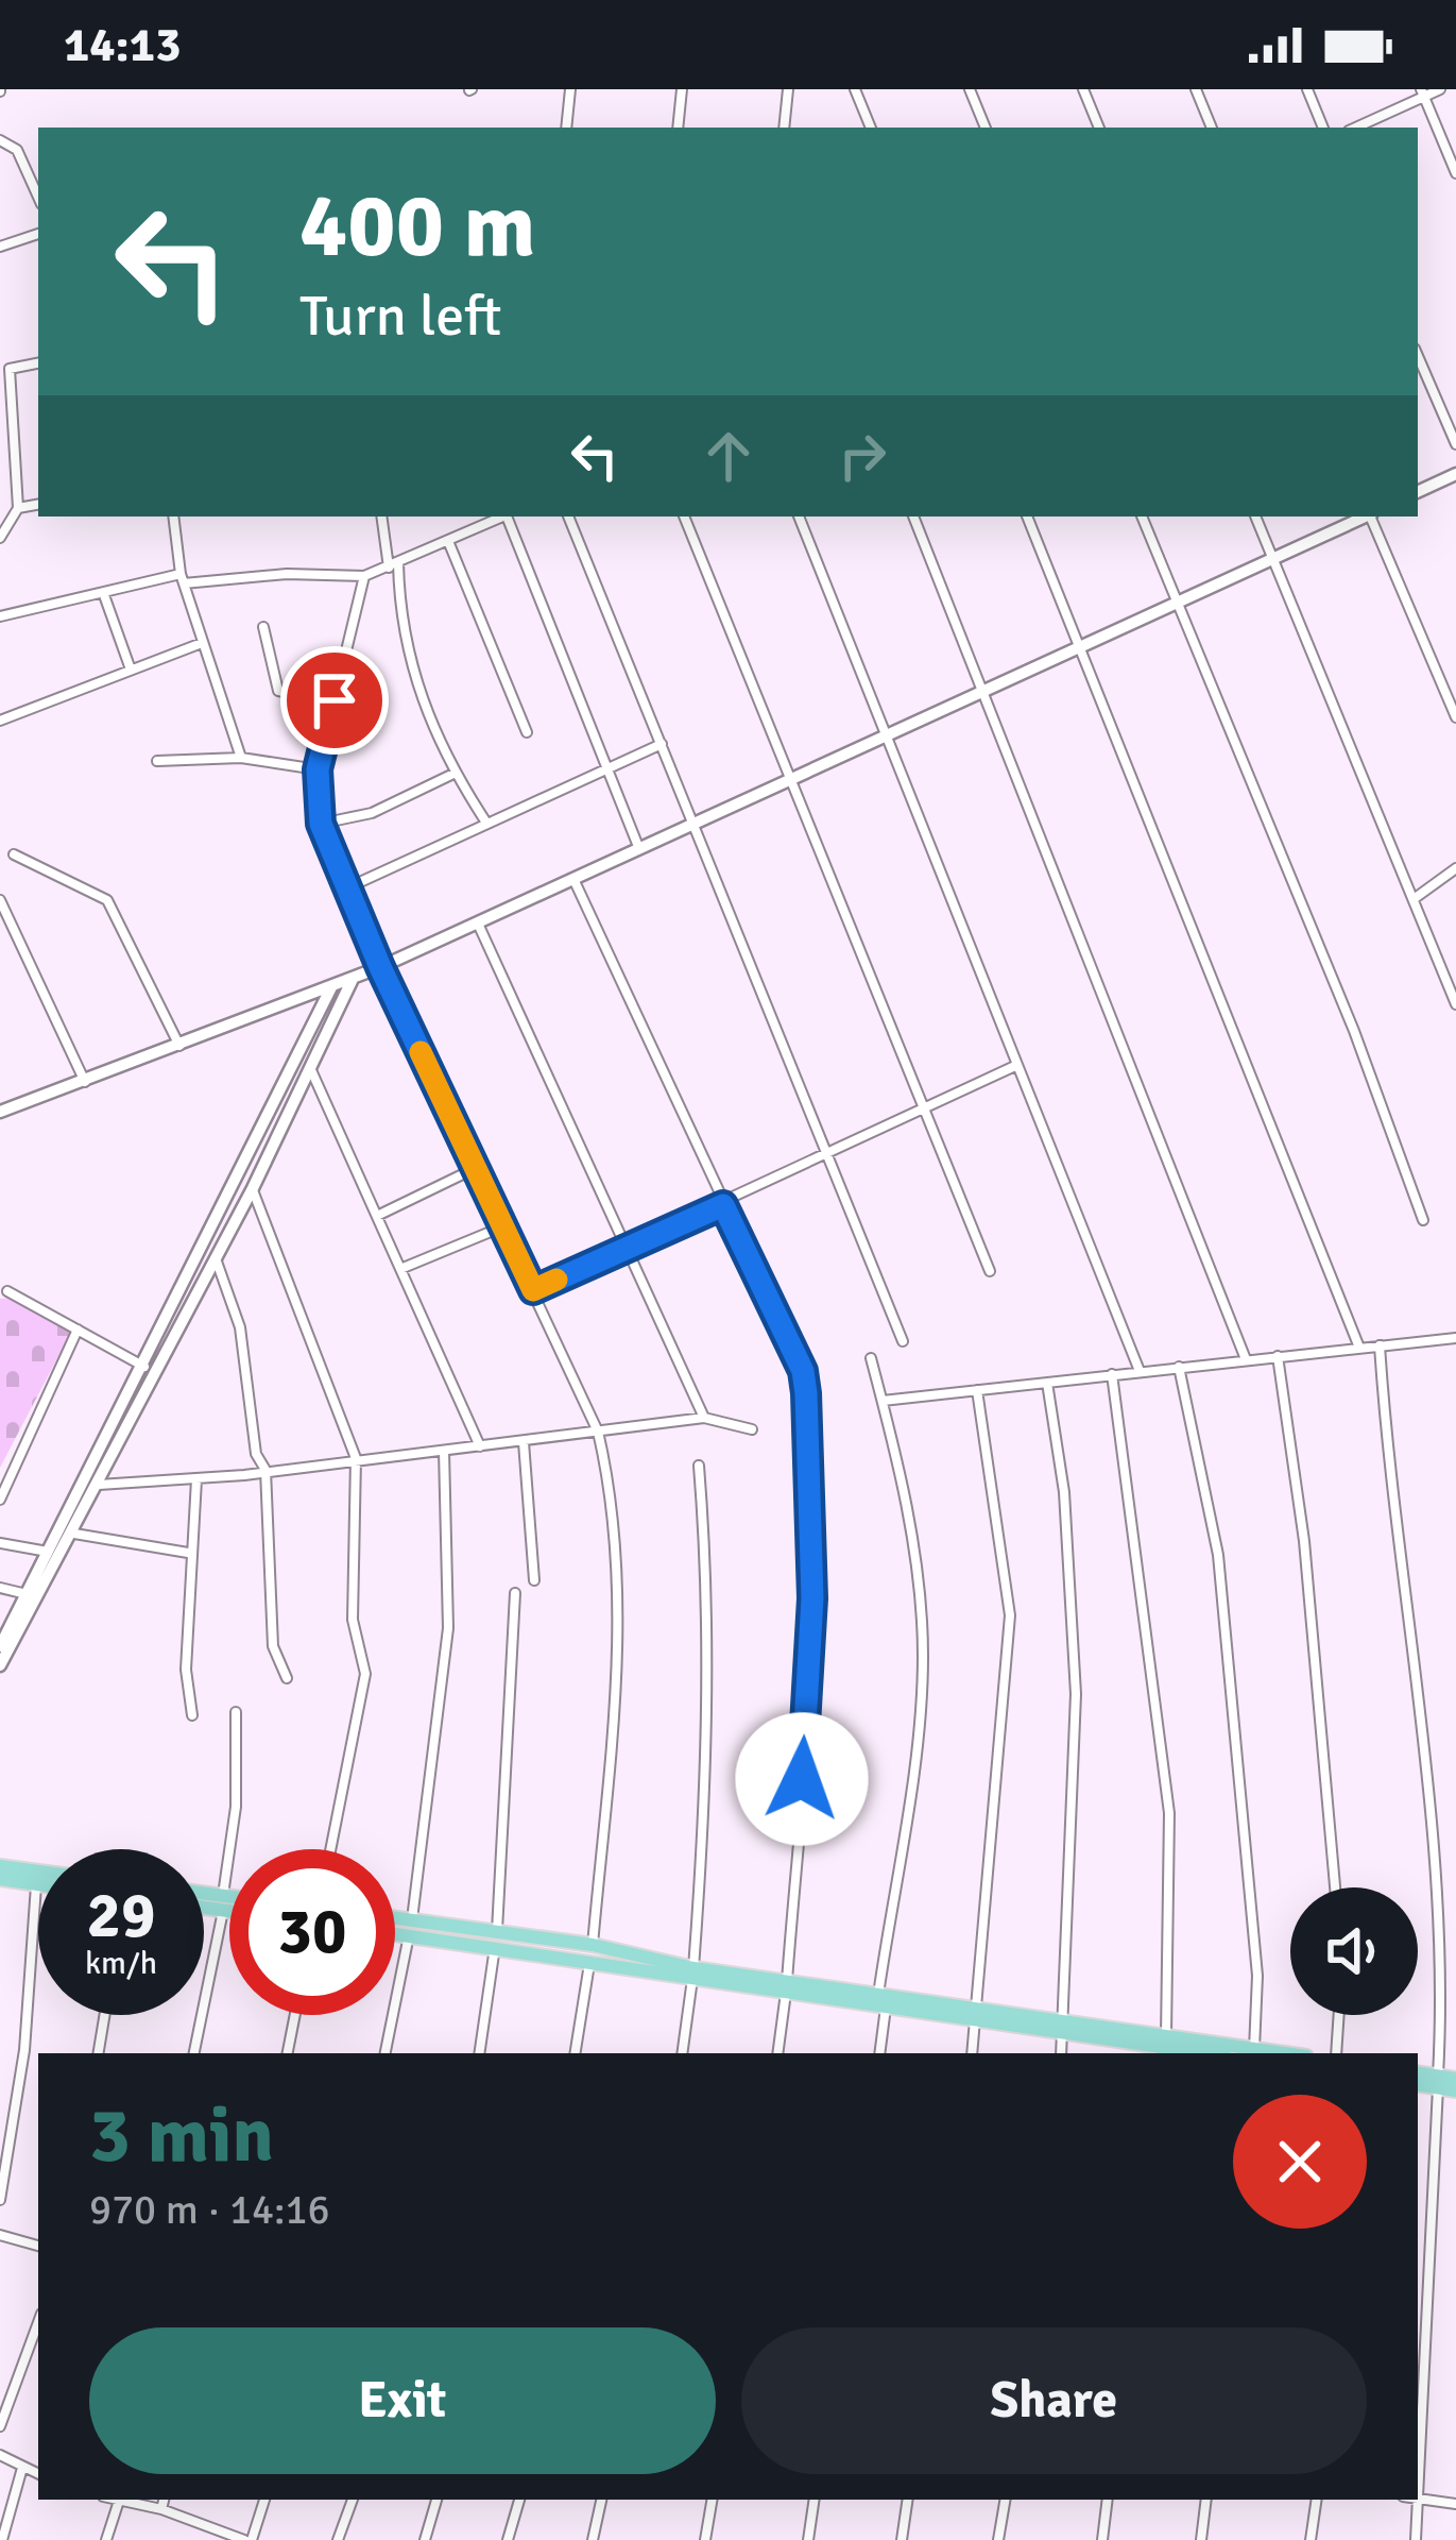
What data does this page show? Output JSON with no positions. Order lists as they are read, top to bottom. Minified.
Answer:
{"page":{"status":"14:13","turn":["400 m","Turn left"],"speed":"29 km/h","limit":"30","heading":["3 min","970 m · 14:16"],"buttons":["Exit","Share"]}}
